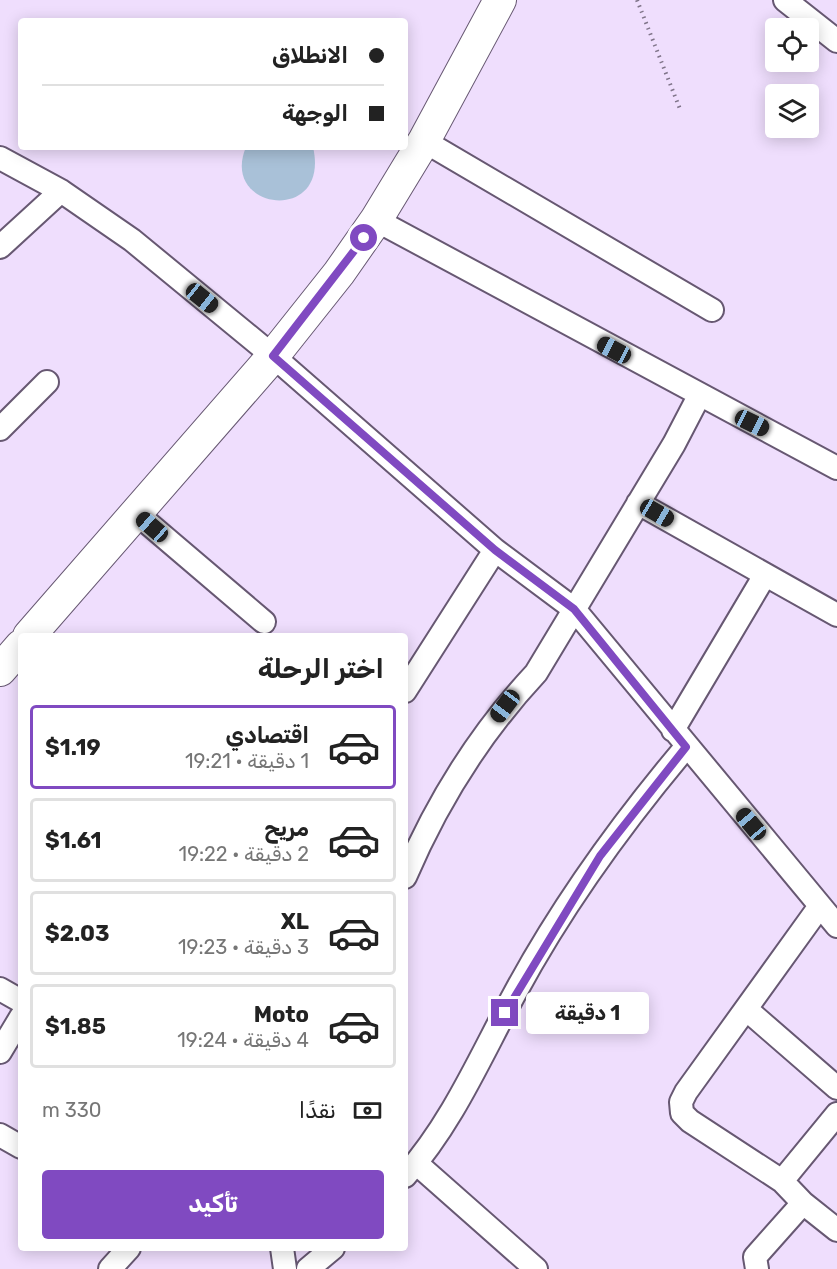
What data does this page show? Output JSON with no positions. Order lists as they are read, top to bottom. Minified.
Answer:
{"page":{"banner":["الانطلاق","الوجهة"],"heading":"اختر الرحلة","list":[{"name":"اقتصادي","note":"1 دقيقة · 19:21","value":"$1.19"},{"name":"مريح","note":"2 دقيقة · 19:22","value":"$1.61"},{"name":"XL","note":"3 دقيقة · 19:23","value":"$2.03"},{"name":"Moto","note":"4 دقيقة · 19:24","value":"$1.85"}],"bubble":"1 دقيقة","pay":["نقدًا","330 m"],"buttons":"تأكيد"}}
